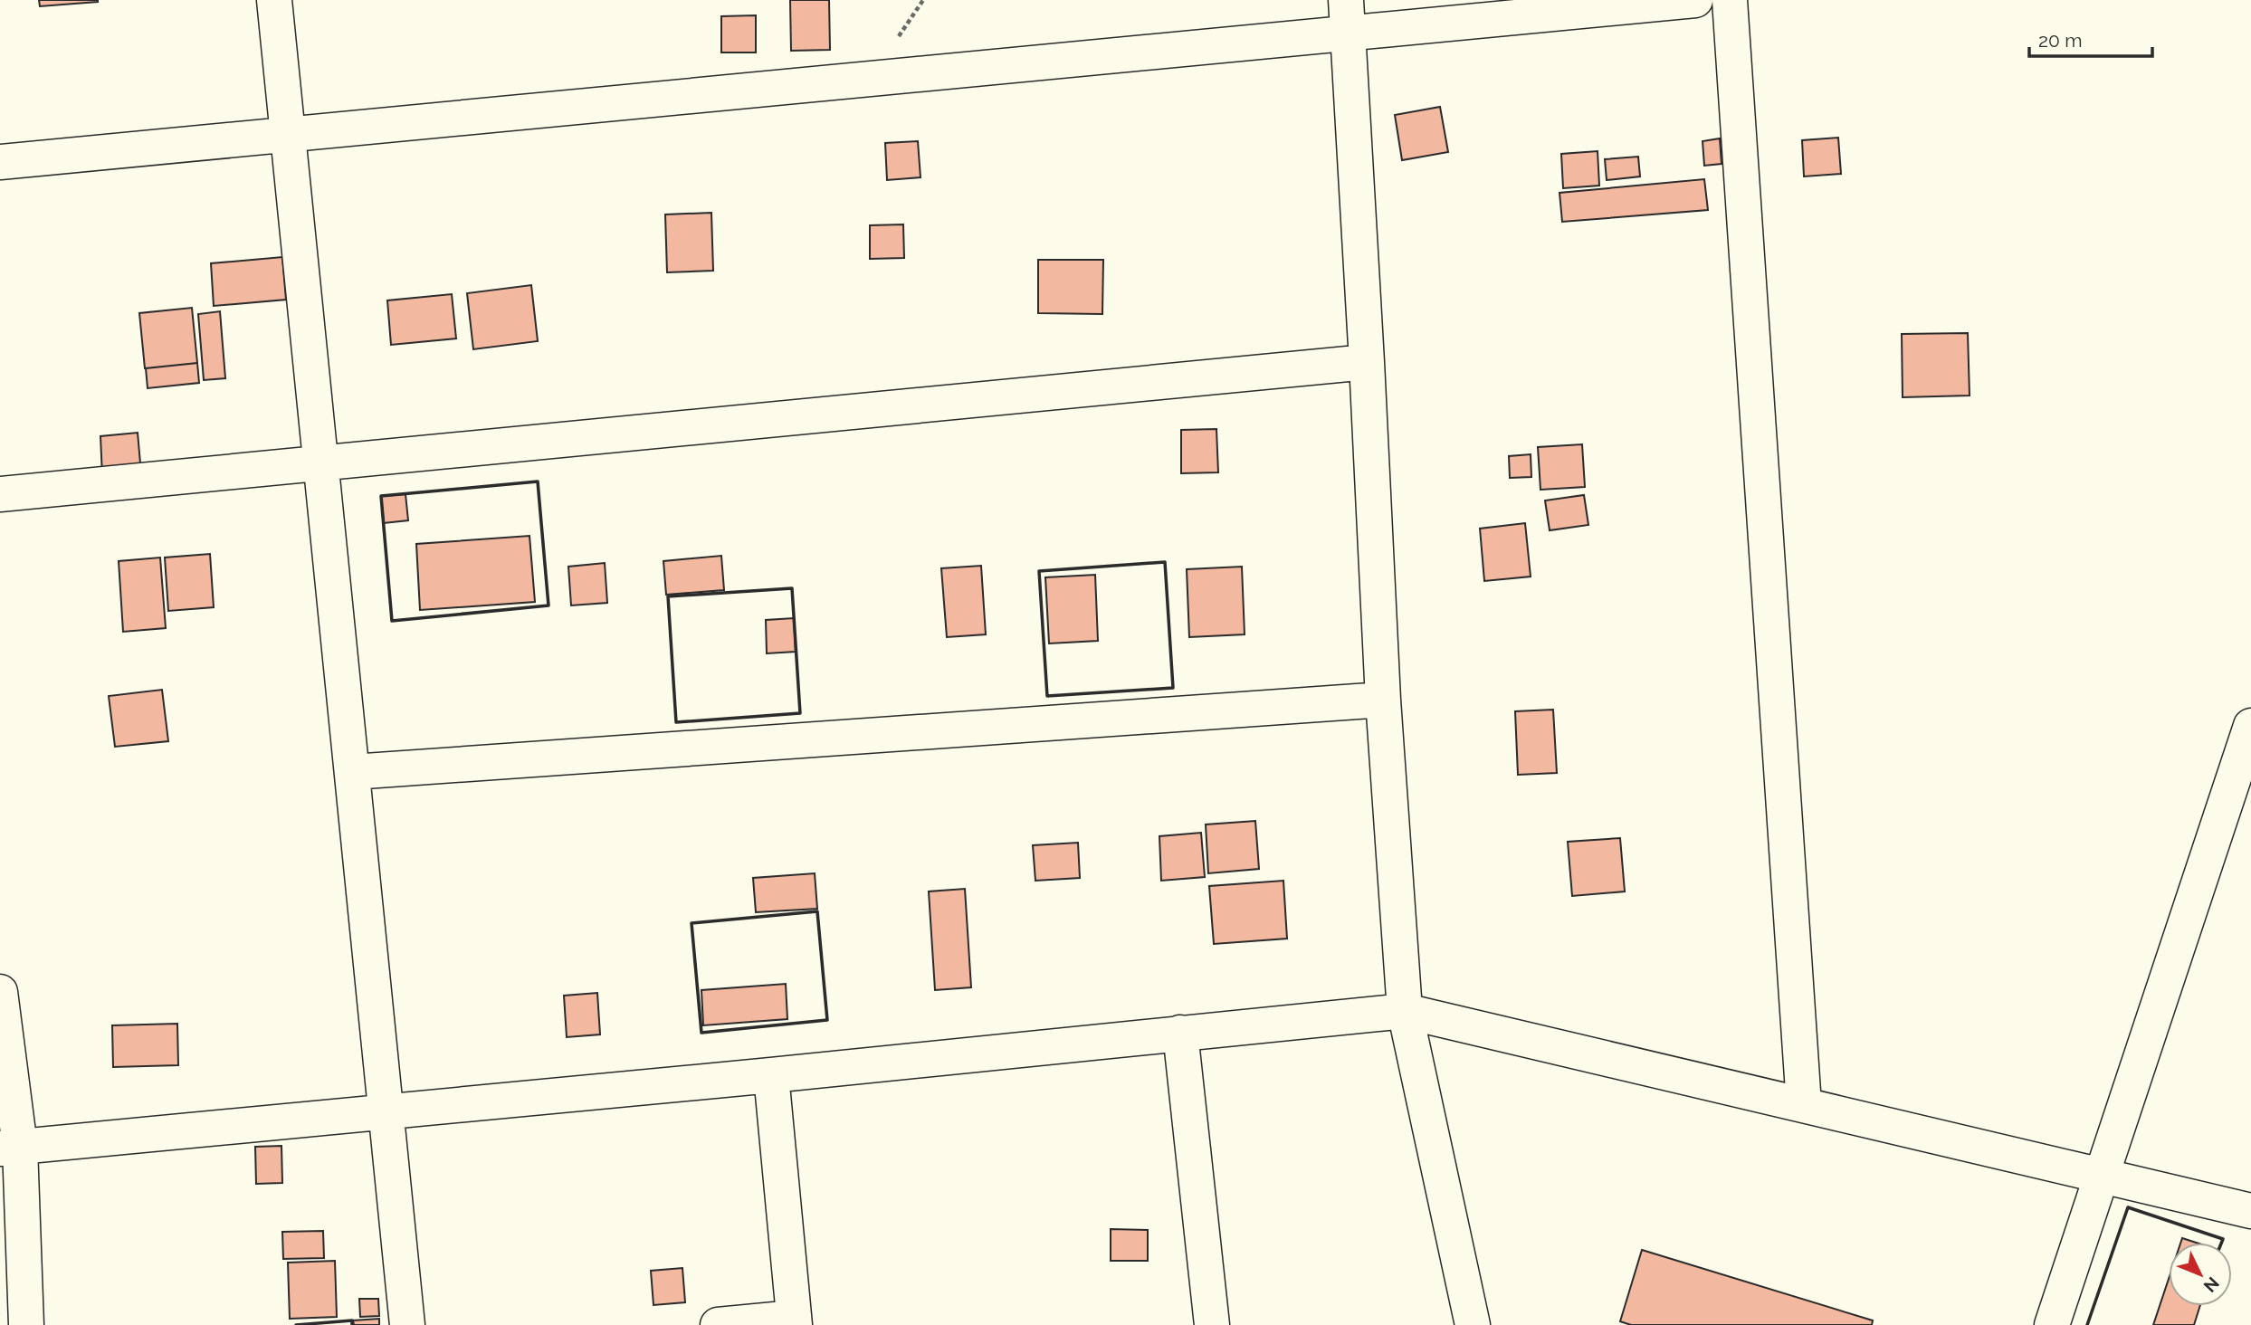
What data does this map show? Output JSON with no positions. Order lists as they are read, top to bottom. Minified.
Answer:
{"scale_bar":"20 m","north":"bottom right"}
